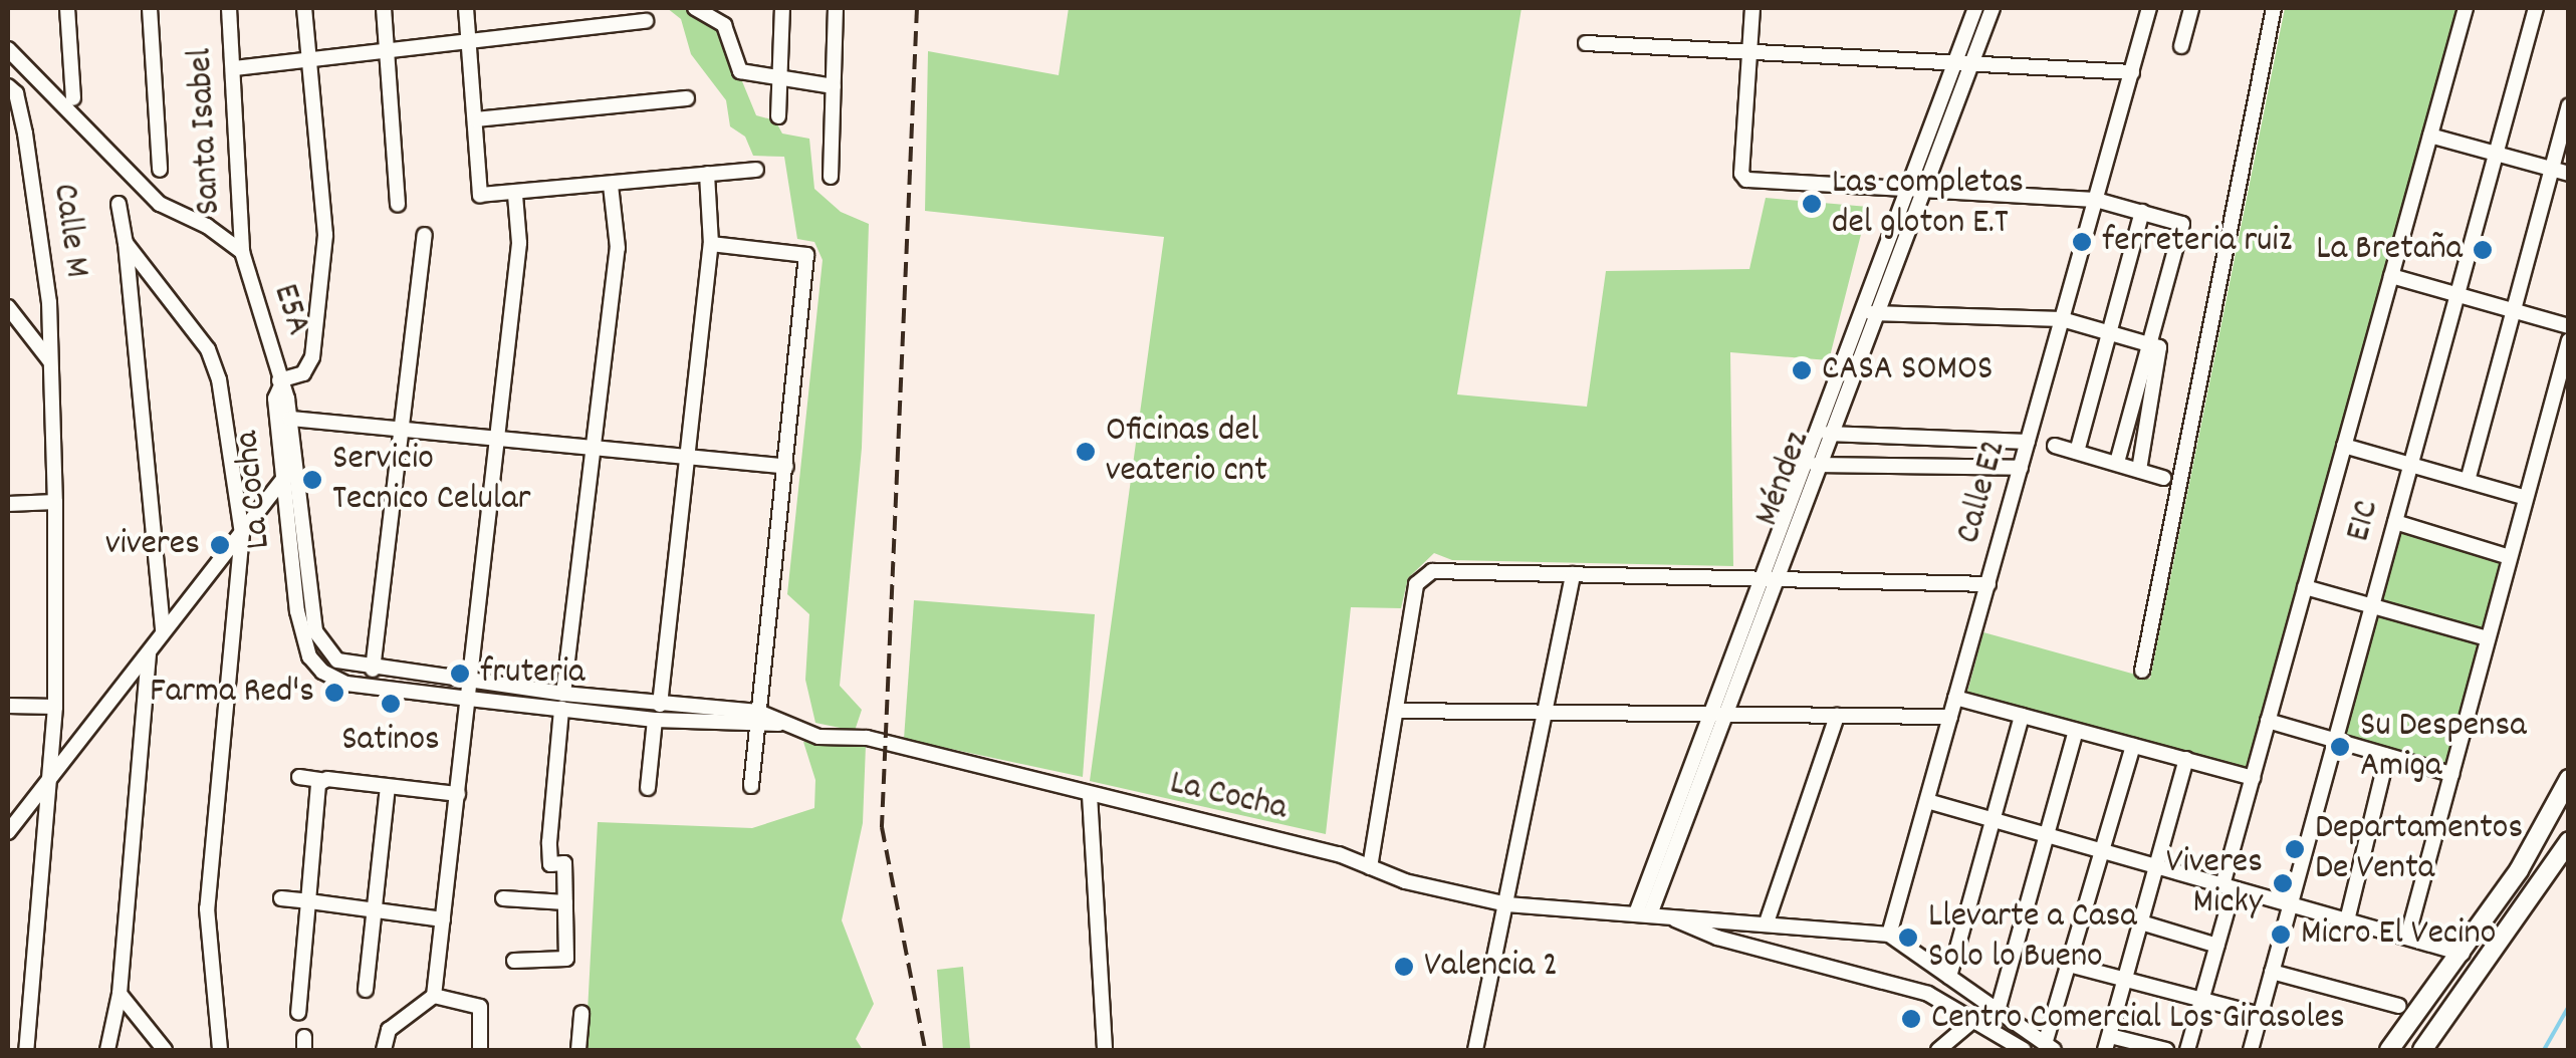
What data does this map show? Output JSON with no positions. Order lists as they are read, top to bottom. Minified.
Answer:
{"streets":{"street":["Santa Isabel","Calle M","E5A","Méndez","La Cocha","Calle E2","E1C"]},"crossings":[["Santa Isabel","E5A"],["E5A","La Cocha"],["Méndez","La Cocha"],["La Cocha","Calle E2"]],"places":["Las completas del gloton E.T","ferreteria ruiz","La Bretaña","CASA SOMOS","Oficinas del veaterio cnt","Servicio Tecnico Celular","viveres","fruteria","Farma Red's","Satinos","Su Despensa Amiga","Departamentos De Venta","Viveres Micky","Micro El Vecino","Llevarte a Casa Solo lo Bueno","Valencia 2","Centro Comercial Los Girasoles"]}
